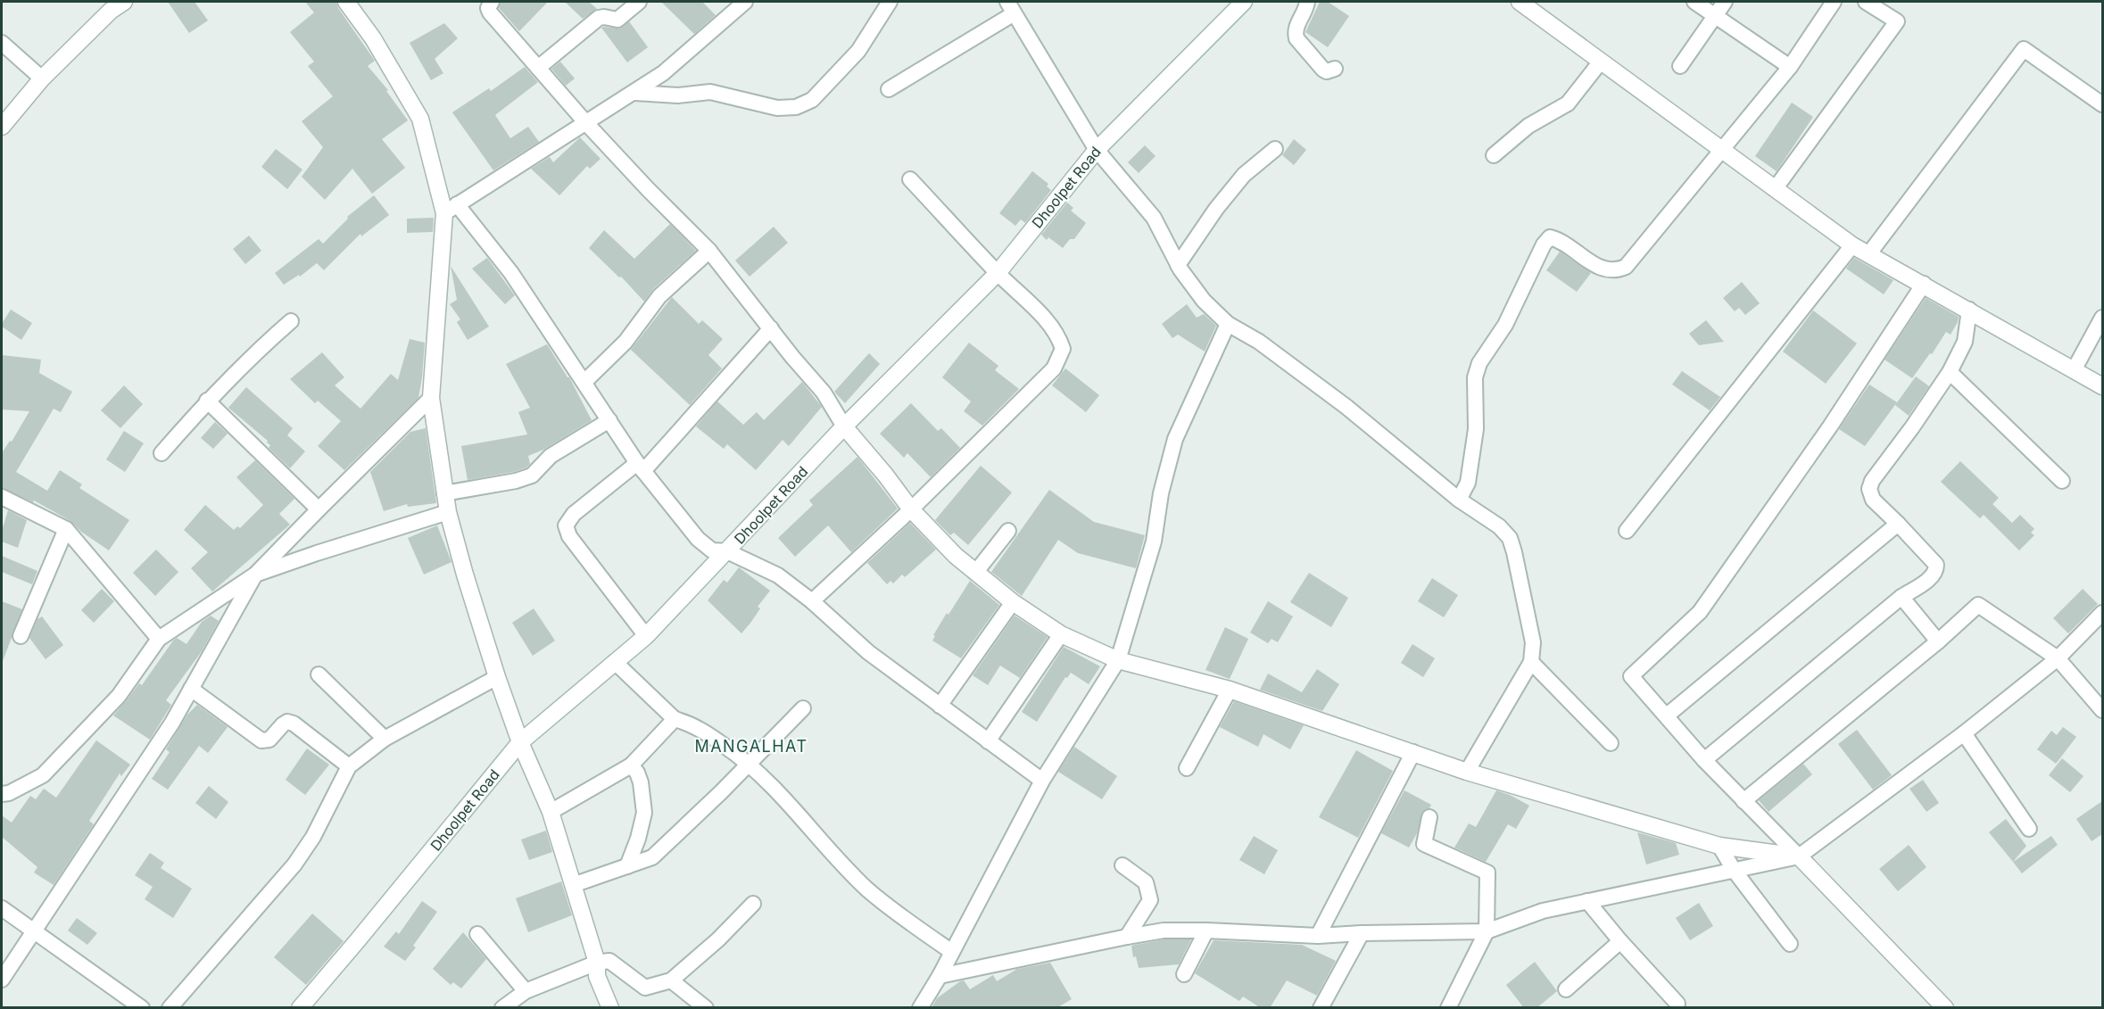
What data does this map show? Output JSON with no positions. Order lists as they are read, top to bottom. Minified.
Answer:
{"streets":{"street":["Dhoolpet Road"]},"districts":["MANGALHAT"]}
